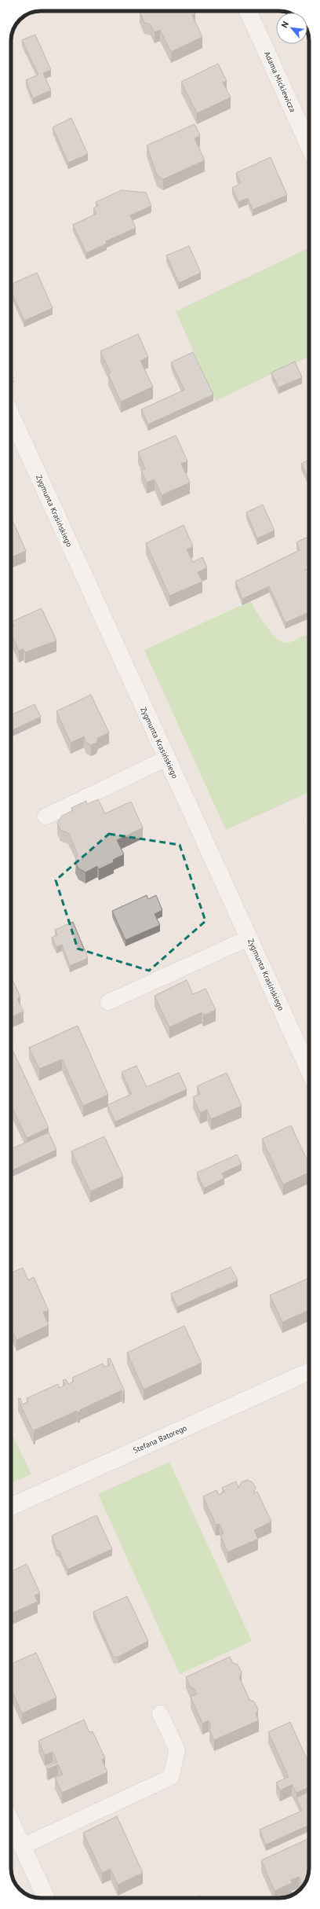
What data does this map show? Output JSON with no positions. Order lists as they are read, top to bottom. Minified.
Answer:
{"streets":{"street":["Adama Mickiewicza","Zygmunta Krasińskiego","Stefana Batorego"]},"north":"top left"}
